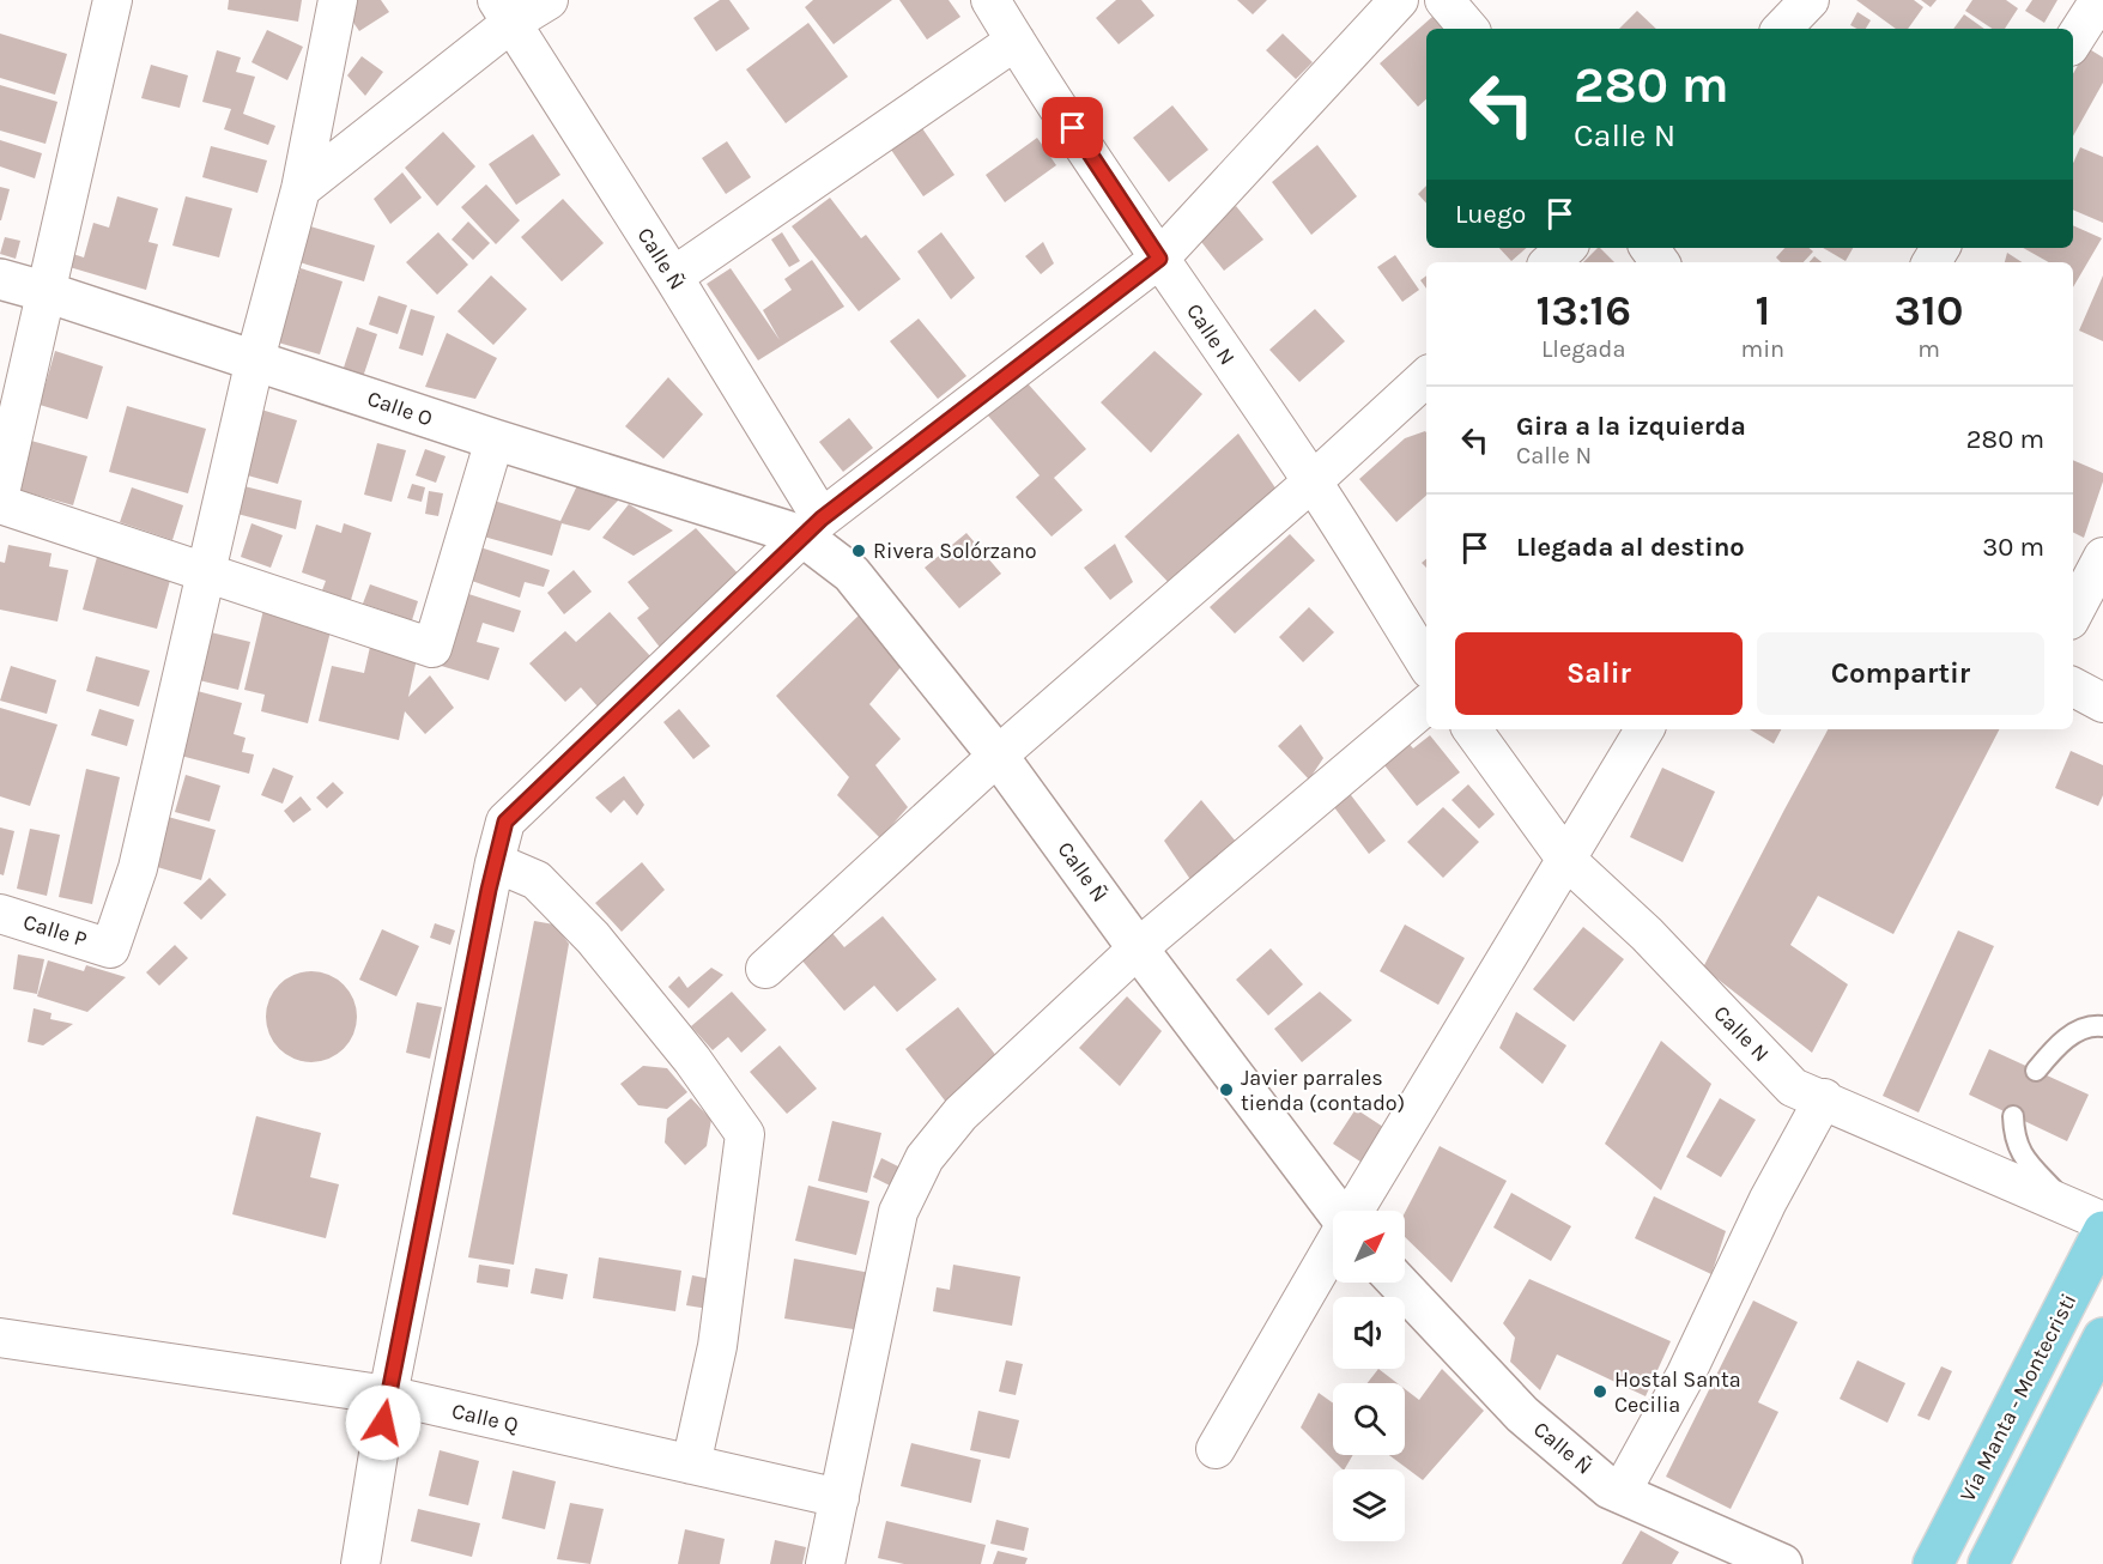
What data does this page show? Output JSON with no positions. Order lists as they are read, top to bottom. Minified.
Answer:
{"streets":{"main road":["Vía Manta - Montecristi"],"street":["Calle Ñ","Calle N","Calle O","Calle P","Calle Q"]},"crossings":[["Calle Ñ","Calle O"]],"places":["Rivera Solórzano","Javier parrales tienda (contado)","Hostal Santa Cecilia"],"north":"top right","page":{"turn":["280 m","Calle N"],"then":"Luego","eta":["13:16","Llegada","1","min","310","m"],"list":[{"name":"Gira a la izquierda","note":"Calle N","value":"280 m"},{"name":"Llegada al destino","value":"30 m"}],"buttons":["Salir","Compartir"]}}
